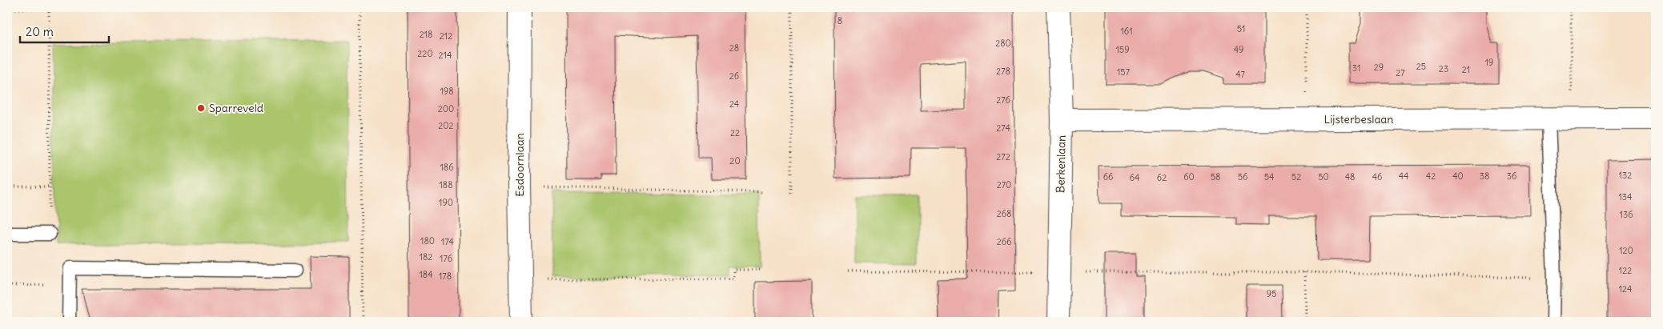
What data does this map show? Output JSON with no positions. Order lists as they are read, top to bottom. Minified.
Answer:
{"streets":{"street":["Lijsterbeslaan","Berkenlaan","Esdoornlaan"]},"crossings":[["Lijsterbeslaan","Berkenlaan"]],"places":["Sparreveld"],"house_numbers":["8","51","161","218","212","280","28","159","49","220","214","19","25","29","31","23","21","278","157","27","47","26","198","276","24","200","202","274","22","272","20","186","132","44","42","40","38","36","66","60","58","56","54","52","50","48","46","64","62","188","270","134","190","268","136","180","174","266","120","182","176","122","184","178","124","95"],"scale_bar":"20 m"}
